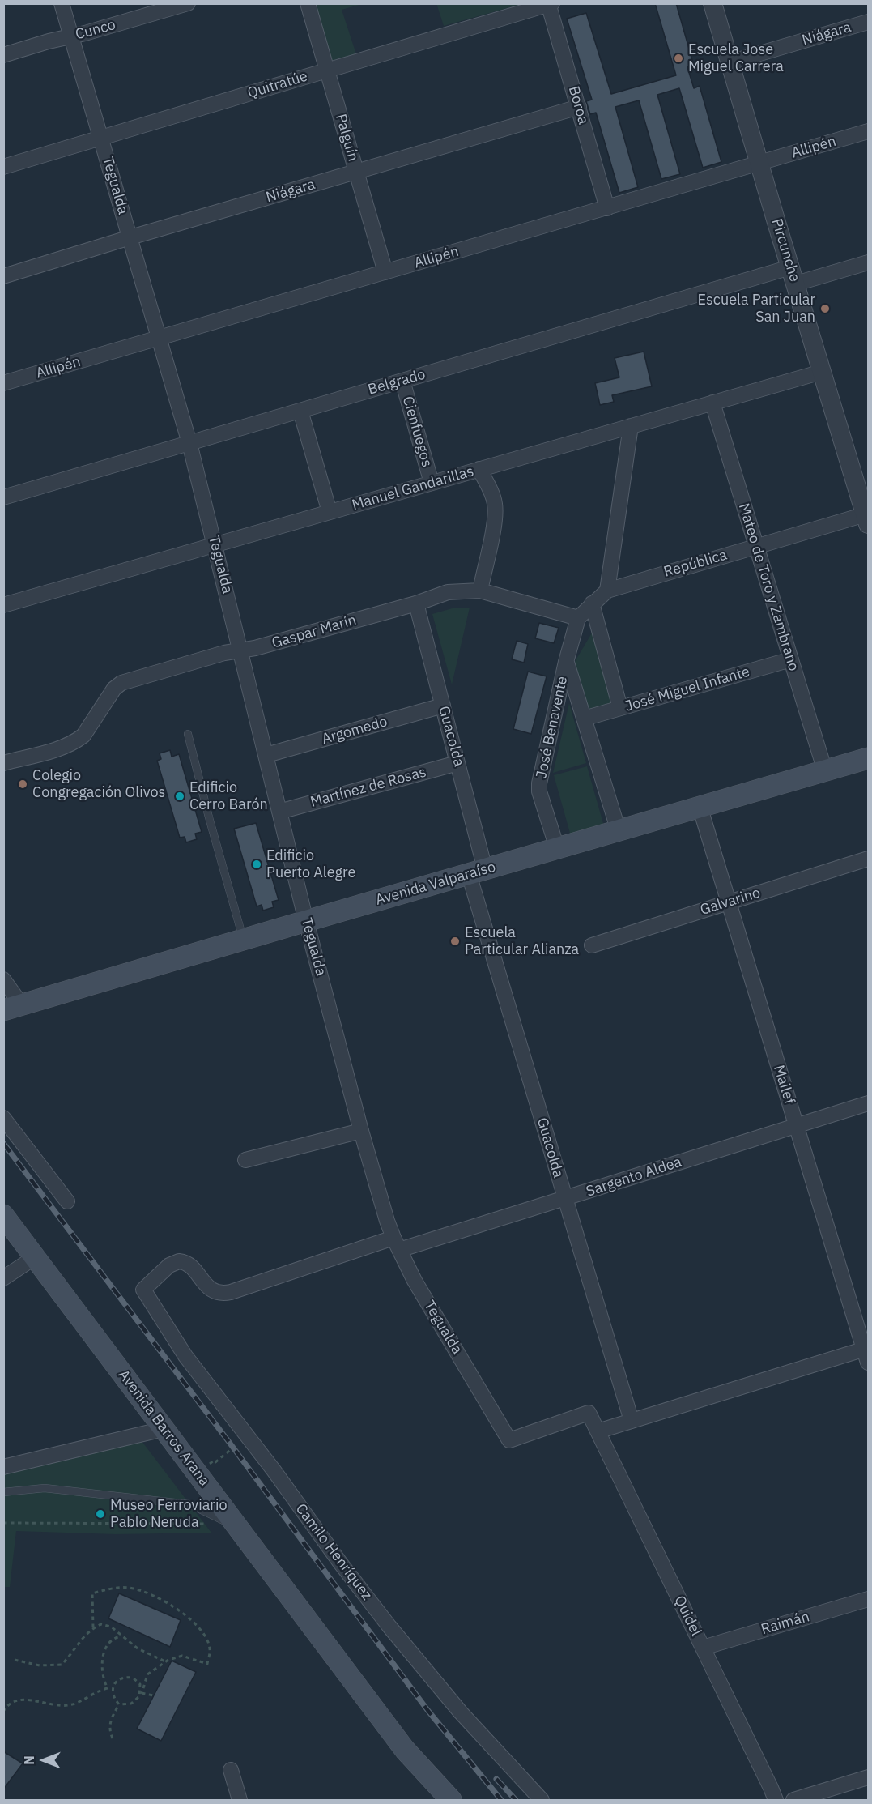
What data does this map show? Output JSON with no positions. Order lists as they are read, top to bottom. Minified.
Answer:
{"streets":{"main road":["Avenida Valparaíso","Avenida Barros Arana"],"street":["Cunco","Niágara","Quitratúe","Boroa","Palguín","Allipén","Tegualda","Pircunche","Belgrado","Cienfuegos","Manuel Gandarillas","República","Mateo de Toro y Zambrano","Gaspar Marín","José Miguel Infante","José Benavente","Argomedo","Guacolda","Martínez de Rosas","Galvarino","Mailef","Sargento Aldea","Camilo Henríquez","Quidel","Raimán"]},"crossings":[["Cunco","Tegualda"],["Niágara","Boroa"],["Niágara","Palguín"],["Niágara","Tegualda"],["Niágara","Pircunche"],["Quitratúe","Boroa"],["Quitratúe","Palguín"],["Quitratúe","Tegualda"],["Boroa","Allipén"],["Palguín","Allipén"],["Allipén","Tegualda"],["Allipén","Pircunche"],["Tegualda","Belgrado"],["Tegualda","Manuel Gandarillas"],["Tegualda","Gaspar Marín"],["Tegualda","Argomedo"],["Tegualda","Martínez de Rosas"],["Tegualda","Avenida Valparaíso"],["Tegualda","Sargento Aldea"],["Tegualda","Quidel"],["Pircunche","Belgrado"],["Pircunche","Manuel Gandarillas"],["Pircunche","República"],["Belgrado","Cienfuegos"],["Cienfuegos","Manuel Gandarillas"],["Manuel Gandarillas","Mateo de Toro y Zambrano"],["República","Mateo de Toro y Zambrano"],["República","José Benavente"],["Mateo de Toro y Zambrano","José Miguel Infante"],["Mateo de Toro y Zambrano","Avenida Valparaíso"],["Gaspar Marín","José Benavente"],["Gaspar Marín","Guacolda"],["José Miguel Infante","José Benavente"],["José Benavente","Avenida Valparaíso"],["Argomedo","Guacolda"],["Guacolda","Martínez de Rosas"],["Guacolda","Avenida Valparaíso"],["Guacolda","Sargento Aldea"],["Avenida Valparaíso","Mailef"],["Galvarino","Mailef"],["Mailef","Sargento Aldea"],["Sargento Aldea","Camilo Henríquez"],["Quidel","Raimán"]],"places":["Escuela Jose Miguel Carrera","Escuela Particular San Juan","Colegio Congregación Olivos","Edificio Cerro Barón","Edificio Puerto Alegre","Escuela Particular Alianza","Museo Ferroviario Pablo Neruda"],"north":"left"}
